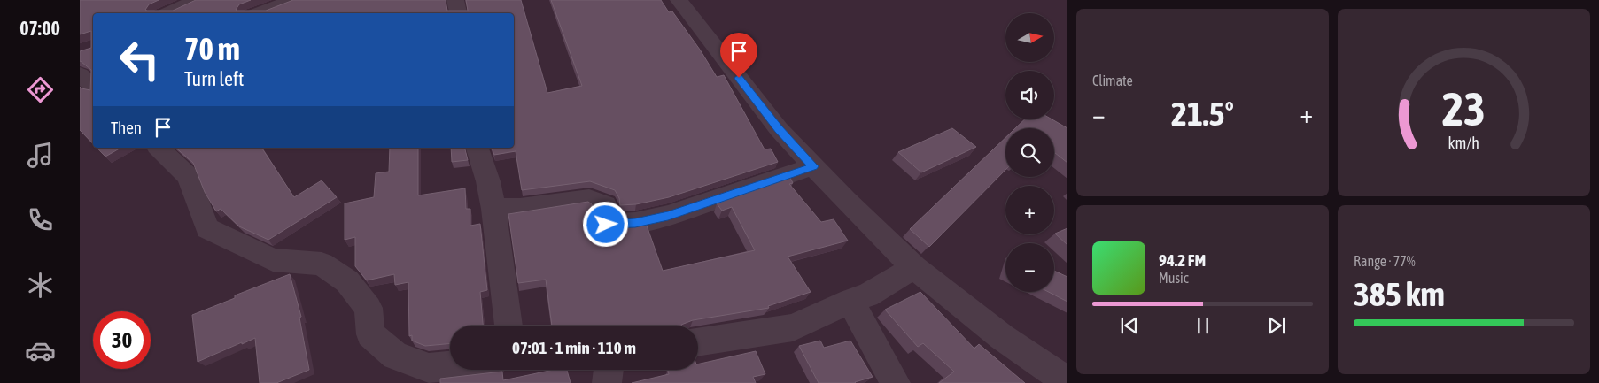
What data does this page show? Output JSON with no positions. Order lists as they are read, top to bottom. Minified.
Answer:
{"north":"right","page":{"tabs":"07:00","tile":["Climate",["Range · 77%","385 km"]],"map_buttons":["+","−"],"turn":["70 m","Turn left"],"heat":["−","21.5°","+"],"then":"Then","song":["94.2 FM","Music"],"limit":"30","trip":"07:01 · 1 min · 110 m","gauge":["23","km/h"]}}
